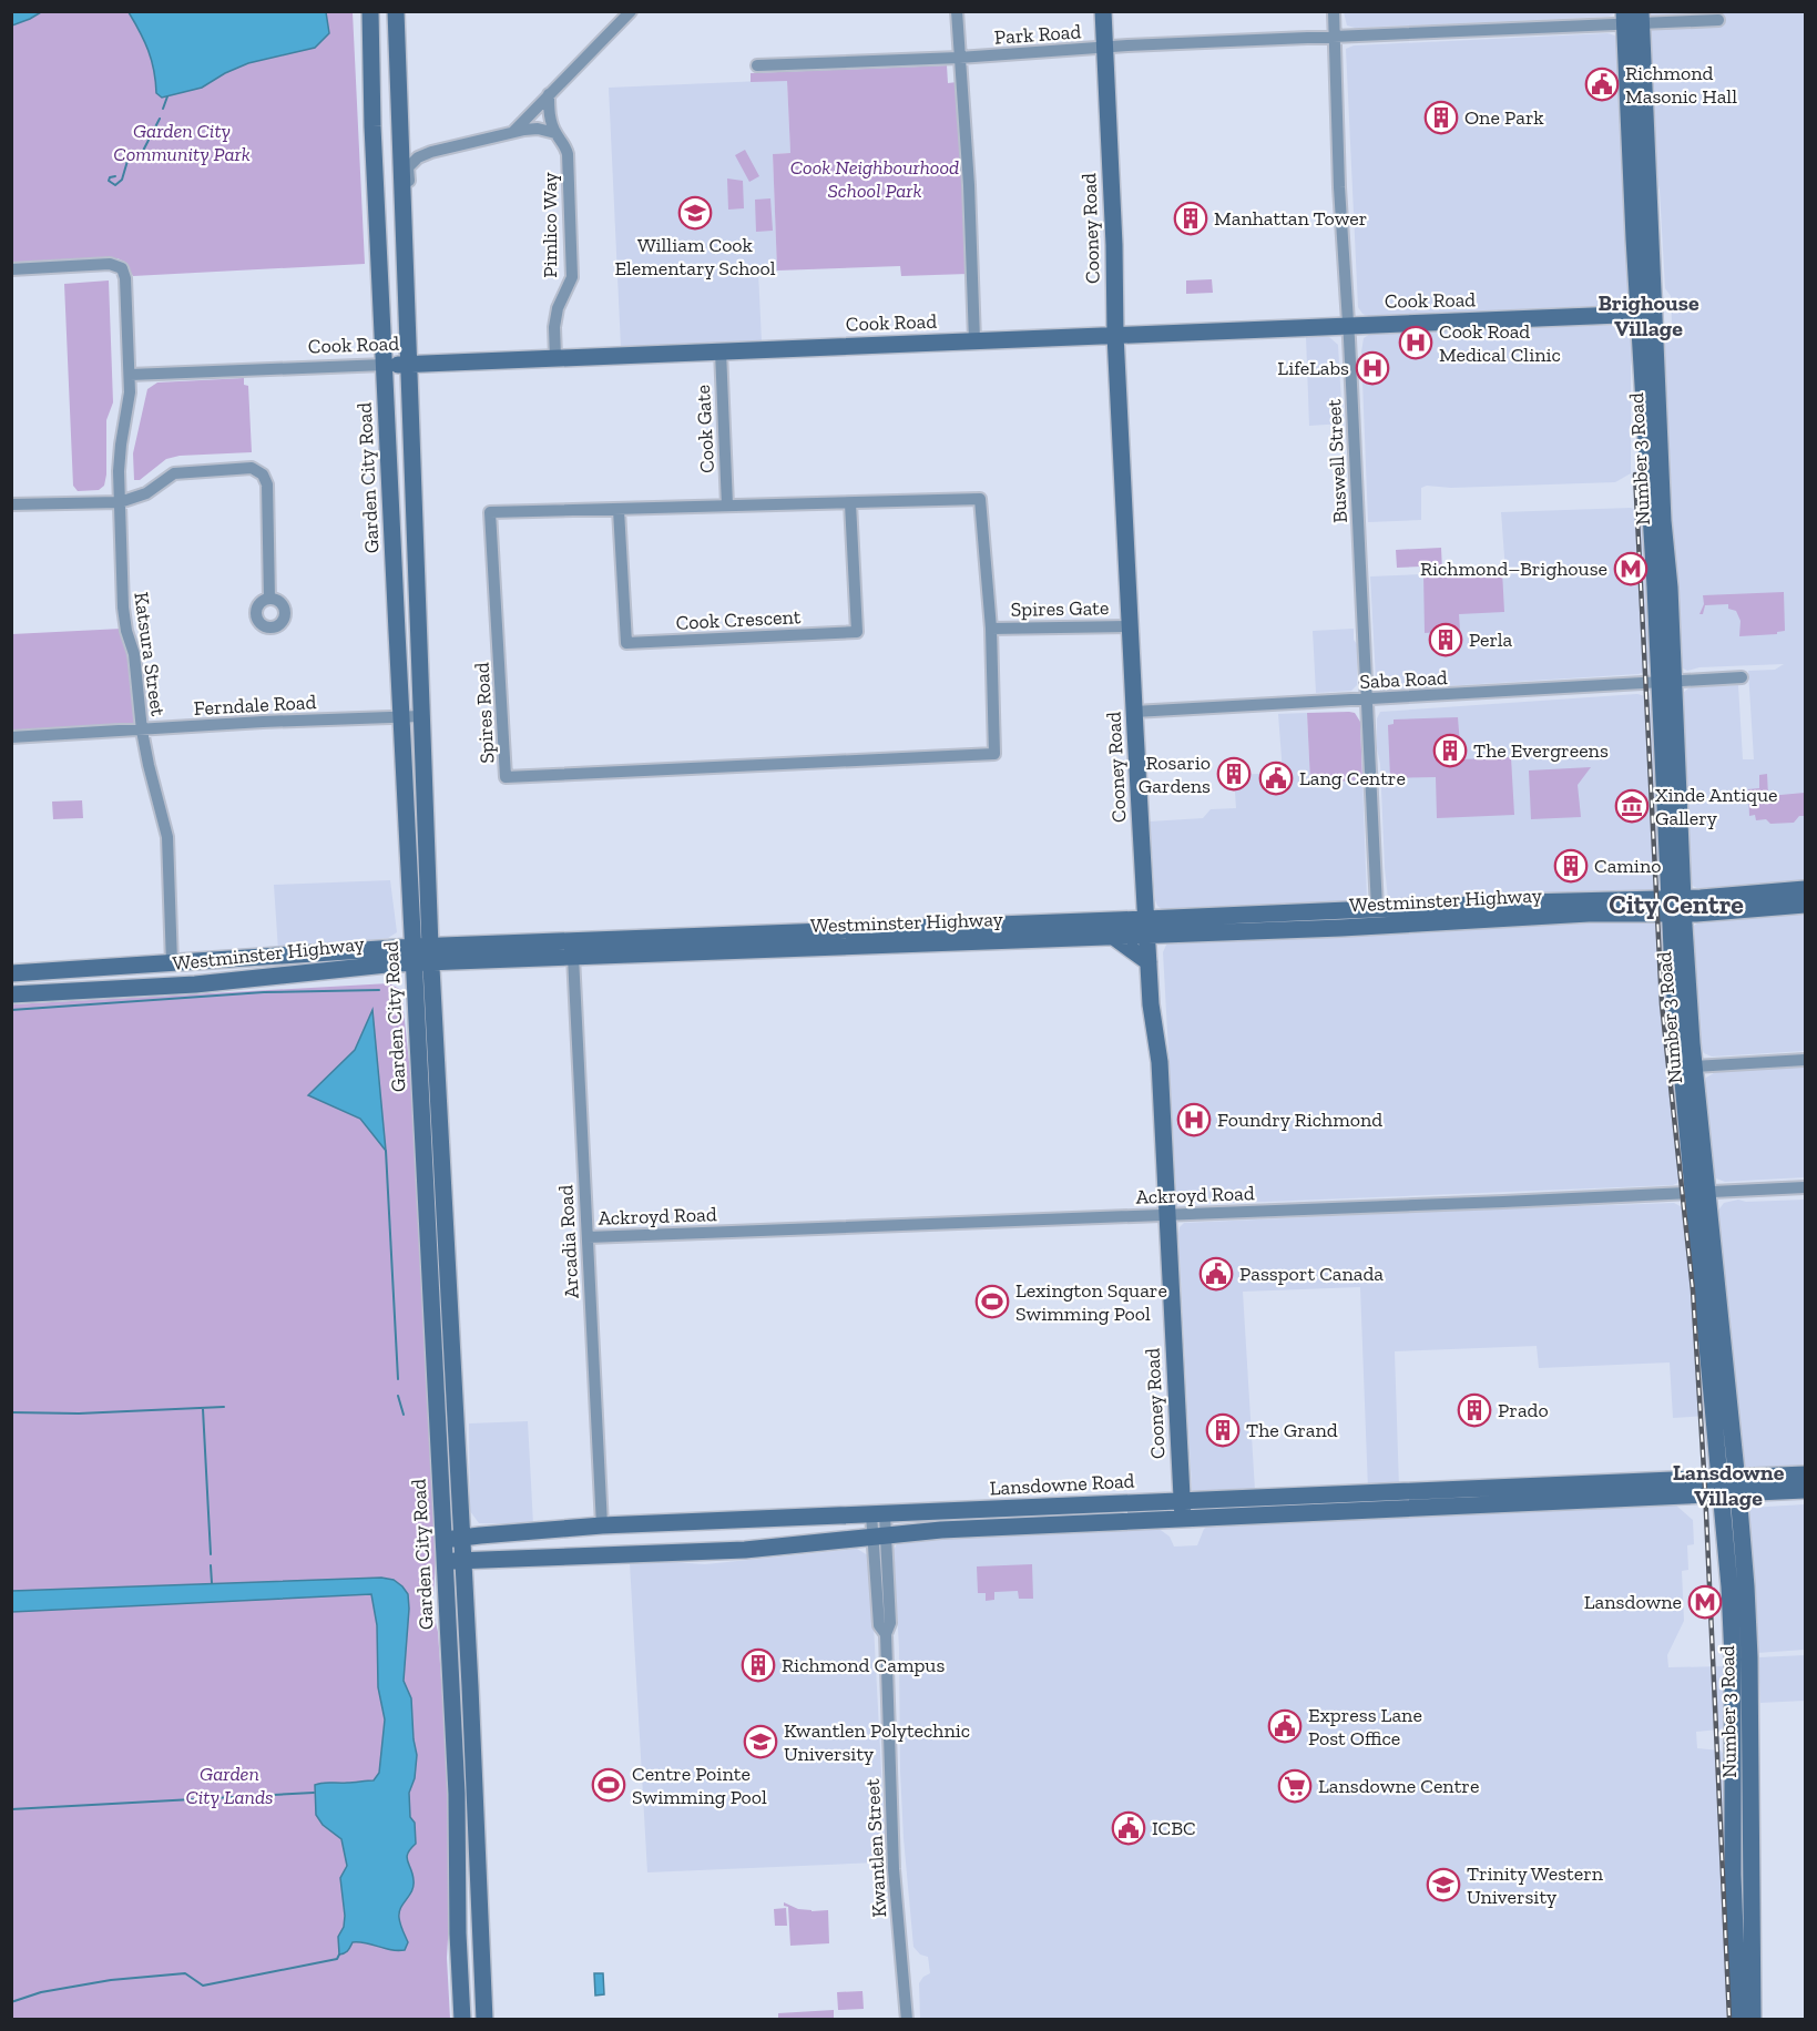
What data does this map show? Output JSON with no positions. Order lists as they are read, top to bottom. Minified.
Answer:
{"streets":{"main road":["Cooney Road","Cook Road","Number 3 Road","Garden City Road","Westminster Highway","Lansdowne Road"],"street":["Park Road","Pimlico Way","Cook Gate","Buswell Street","Spires Gate","Cook Crescent","Katsura Street","Saba Road","Ferndale Road","Spires Road","Ackroyd Road","Arcadia Road","Kwantlen Street"]},"crossings":[["Park Road","Cooney Road"],["Park Road","Number 3 Road"],["Park Road","Buswell Street"],["Pimlico Way","Cook Road"],["Cooney Road","Cook Road"],["Cooney Road","Spires Gate"],["Cooney Road","Saba Road"],["Cooney Road","Westminster Highway"],["Cooney Road","Ackroyd Road"],["Cooney Road","Lansdowne Road"],["Cook Road","Cook Gate"],["Cook Road","Number 3 Road"],["Cook Road","Buswell Street"],["Cook Road","Garden City Road"],["Cook Road","Katsura Street"],["Cook Gate","Spires Road"],["Number 3 Road","Saba Road"],["Number 3 Road","Westminster Highway"],["Number 3 Road","Ackroyd Road"],["Number 3 Road","Lansdowne Road"],["Buswell Street","Saba Road"],["Buswell Street","Westminster Highway"],["Garden City Road","Ferndale Road"],["Garden City Road","Westminster Highway"],["Garden City Road","Lansdowne Road"],["Spires Gate","Spires Road"],["Cook Crescent","Spires Road"],["Katsura Street","Ferndale Road"],["Katsura Street","Westminster Highway"],["Westminster Highway","Arcadia Road"],["Ackroyd Road","Arcadia Road"],["Arcadia Road","Lansdowne Road"],["Lansdowne Road","Kwantlen Street"]],"districts":["Brighouse Village","City Centre","Lansdowne Village"],"parks":["Garden City Community Park","Cook Neighbourhood School Park","Garden City Lands"],"places":{"public building":["Richmond Masonic Hall","Lang Centre","Passport Canada","Express Lane Post Office","ICBC"],"building":["One Park","Manhattan Tower","Perla","The Evergreens","Rosario Gardens","Camino","Prado","The Grand","Richmond Campus"],"school or university":["William Cook Elementary School","Kwantlen Polytechnic University","Trinity Western University"],"hospital":["Cook Road Medical Clinic","LifeLabs","Foundry Richmond"],"metro station":["Richmond–Brighouse","Lansdowne"],"museum":["Xinde Antique Gallery"],"sports":["Lexington Square Swimming Pool","Centre Pointe Swimming Pool"],"supermarket":["Lansdowne Centre"]}}
